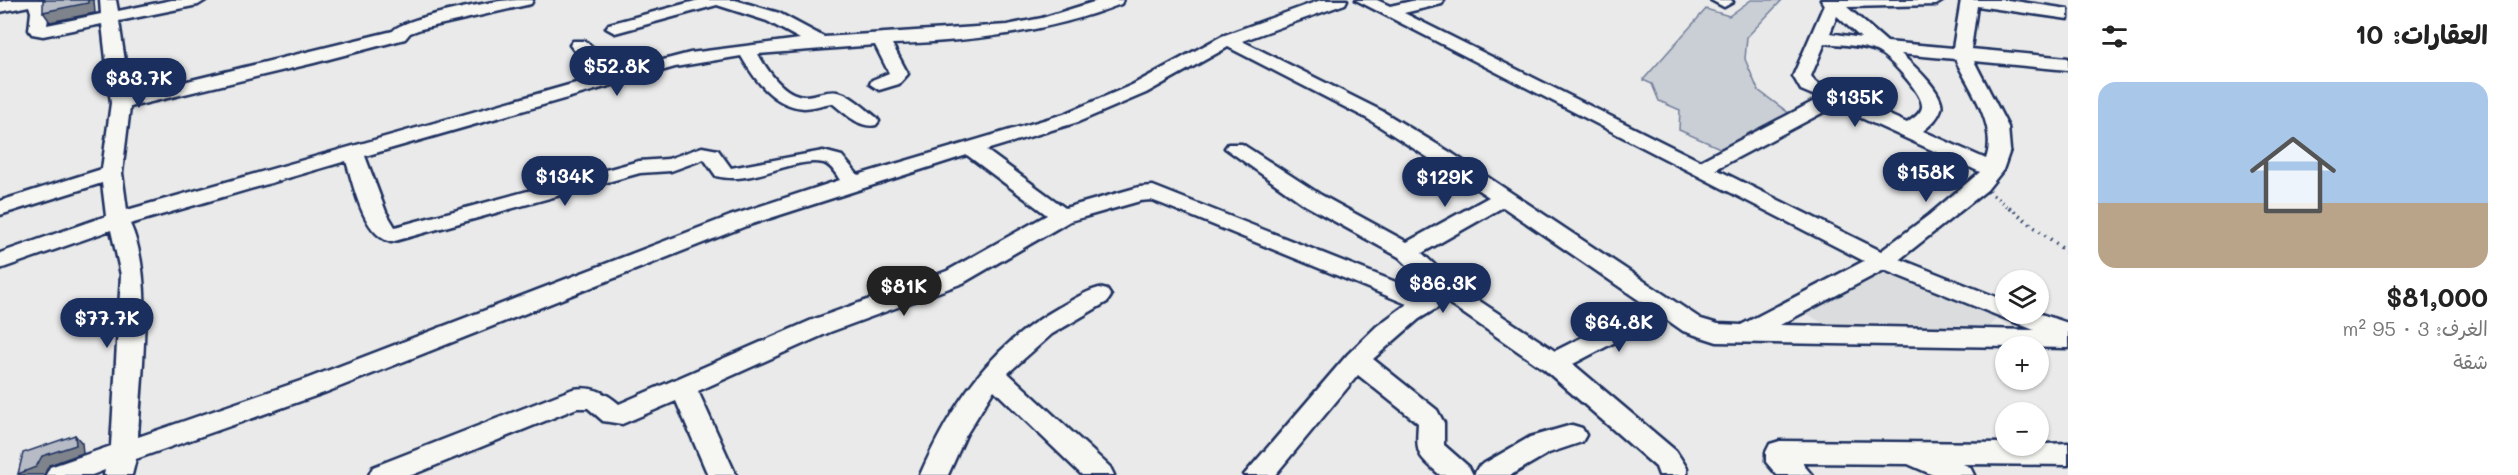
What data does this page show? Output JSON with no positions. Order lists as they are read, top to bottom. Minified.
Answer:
{"page":{"heading":"العقارات: 10","price":["$52.8K","$83.7K","$135K","$158K","$134K","$129K","$86.3K","$81K","$77.7K","$64.8K"],"list":[{"name":"$81,000","note":"الغرف: 3 · 95 m² · شقة"}],"map_buttons":["+","−"]}}
